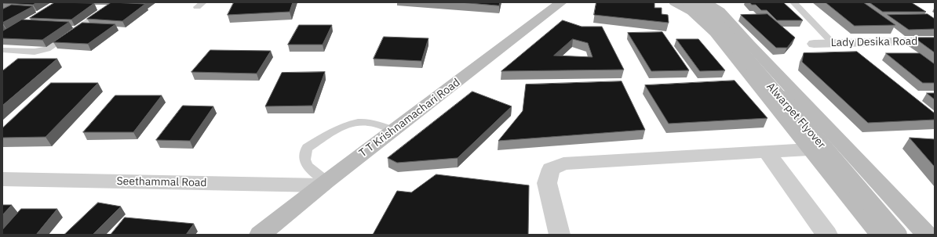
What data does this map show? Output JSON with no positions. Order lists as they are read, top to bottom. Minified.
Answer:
{"streets":{"main road":["Alwarpet Flyover","T T Krishnamachari Road"],"street":["Lady Desika Road","Seethammal Road"]},"crossings":[["T T Krishnamachari Road","Seethammal Road"]]}
